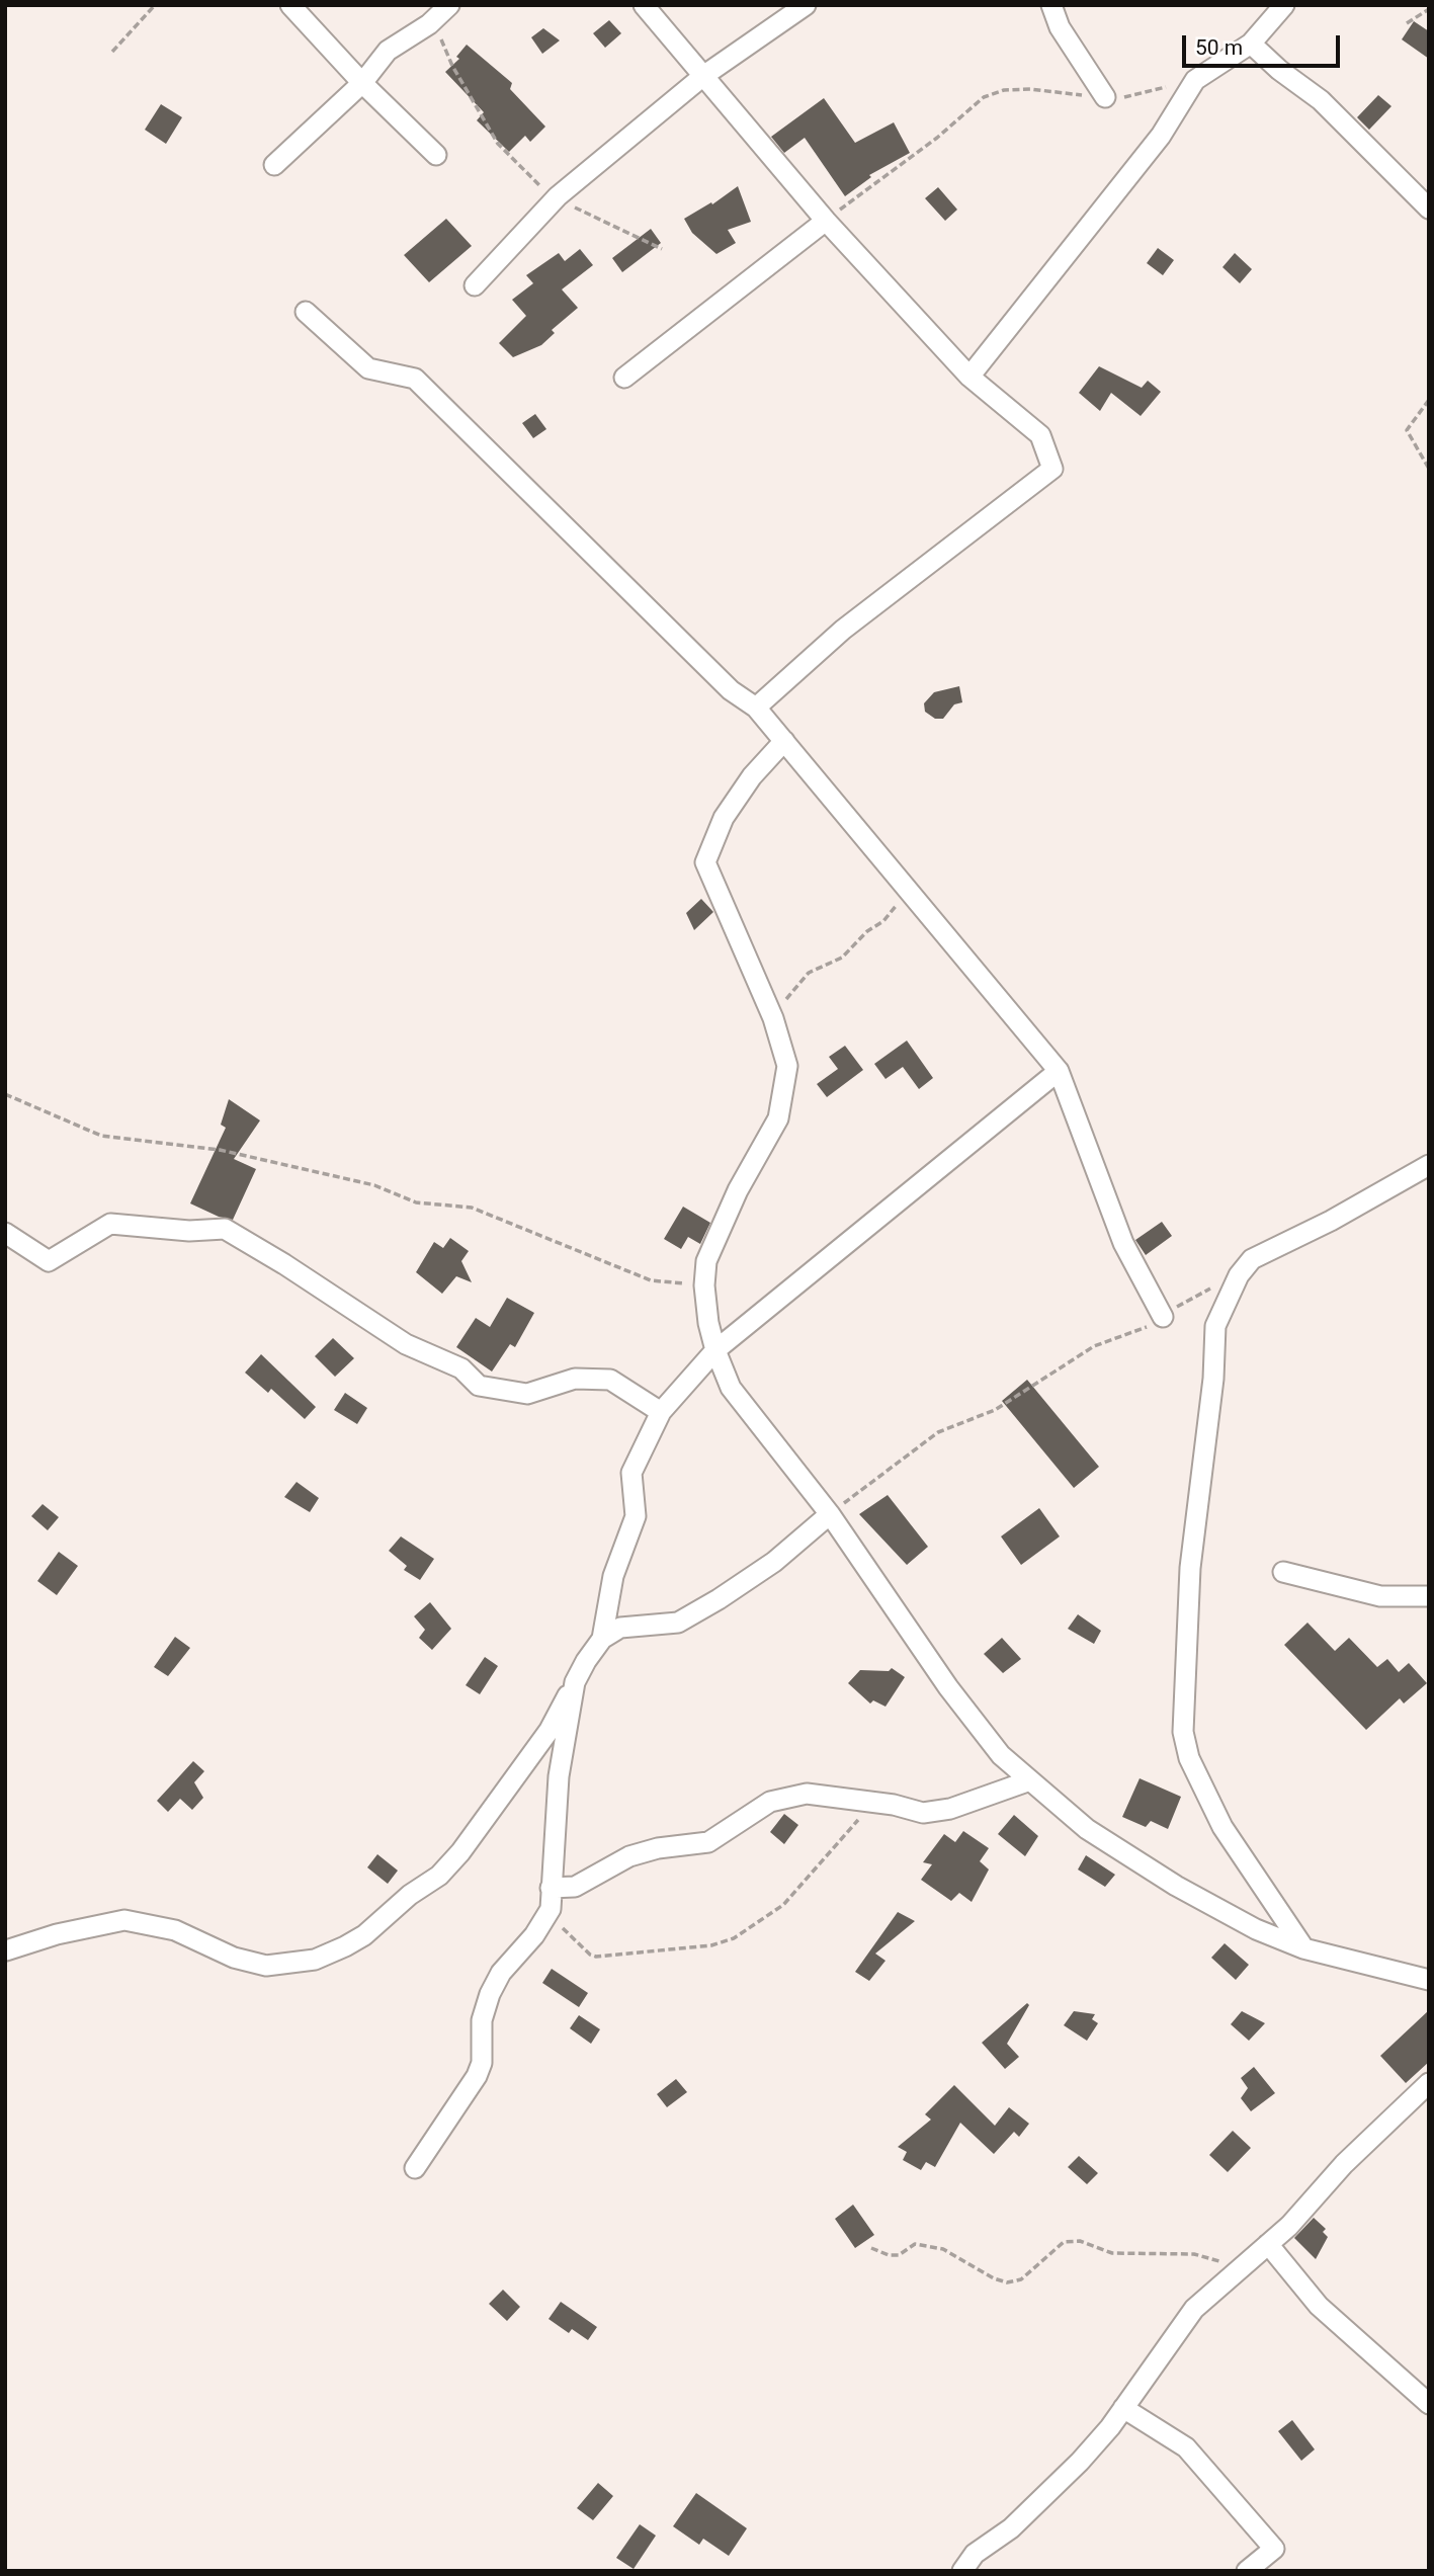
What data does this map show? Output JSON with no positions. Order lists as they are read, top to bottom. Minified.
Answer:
{"scale_bar":"50 m"}
